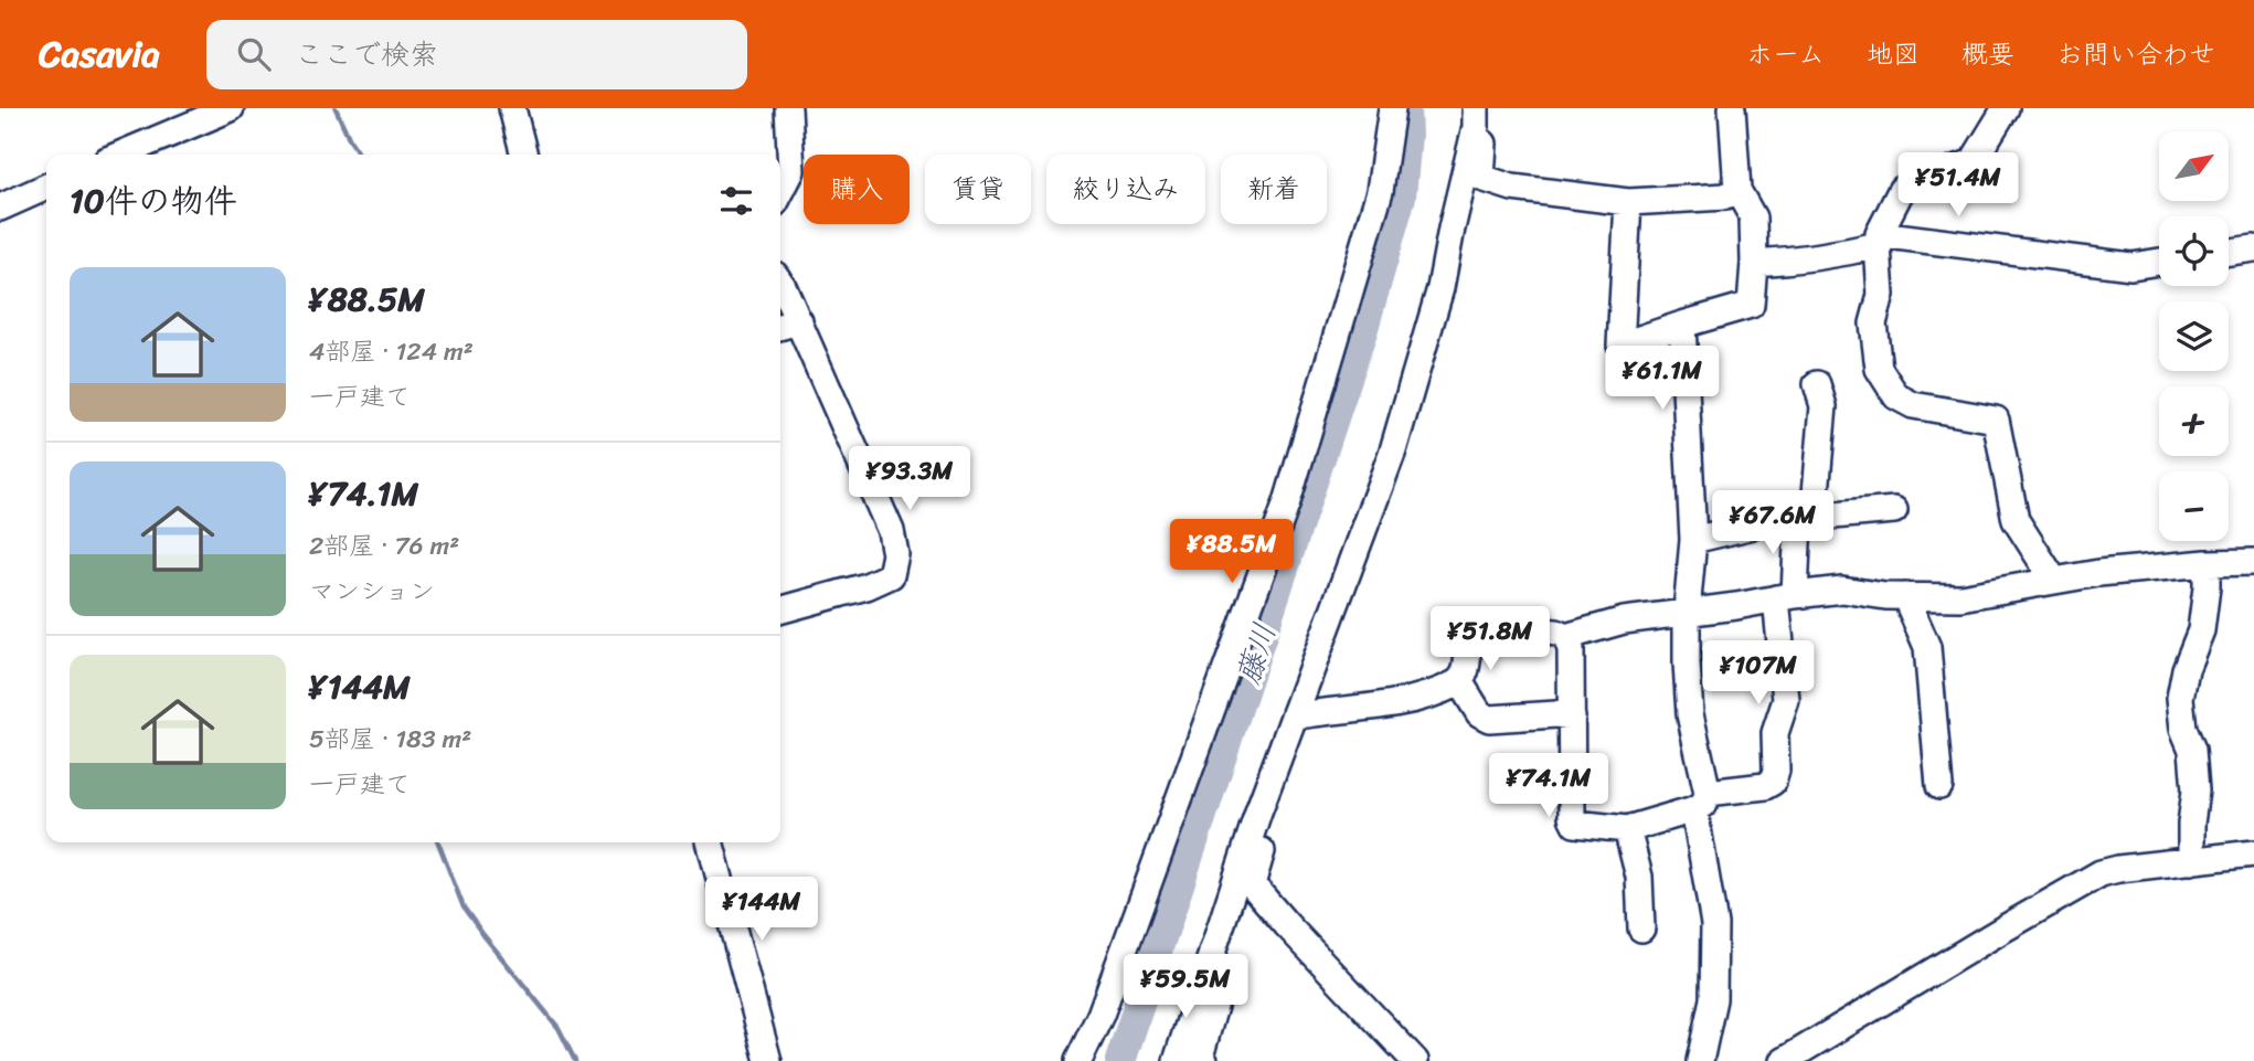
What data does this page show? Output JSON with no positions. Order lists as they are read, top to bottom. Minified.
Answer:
{"water":["藤川"],"north":"top right","page":{"header":"Casavia","search":"ここで検索","nav":["ホーム","地図","概要","お問い合わせ"],"map_buttons":["+","−"],"price":["¥51.4M","¥61.1M","¥93.3M","¥67.6M","¥88.5M","¥51.8M","¥107M","¥74.1M","¥144M","¥59.5M"],"chip":["購入","賃貸","絞り込み","新着"],"heading":"10件の物件","list":[{"name":"¥88.5M","note":"4部屋 · 124 m² · 一戸建て"},{"name":"¥74.1M","note":"2部屋 · 76 m² · マンション"},{"name":"¥144M","note":"5部屋 · 183 m² · 一戸建て"}]}}
